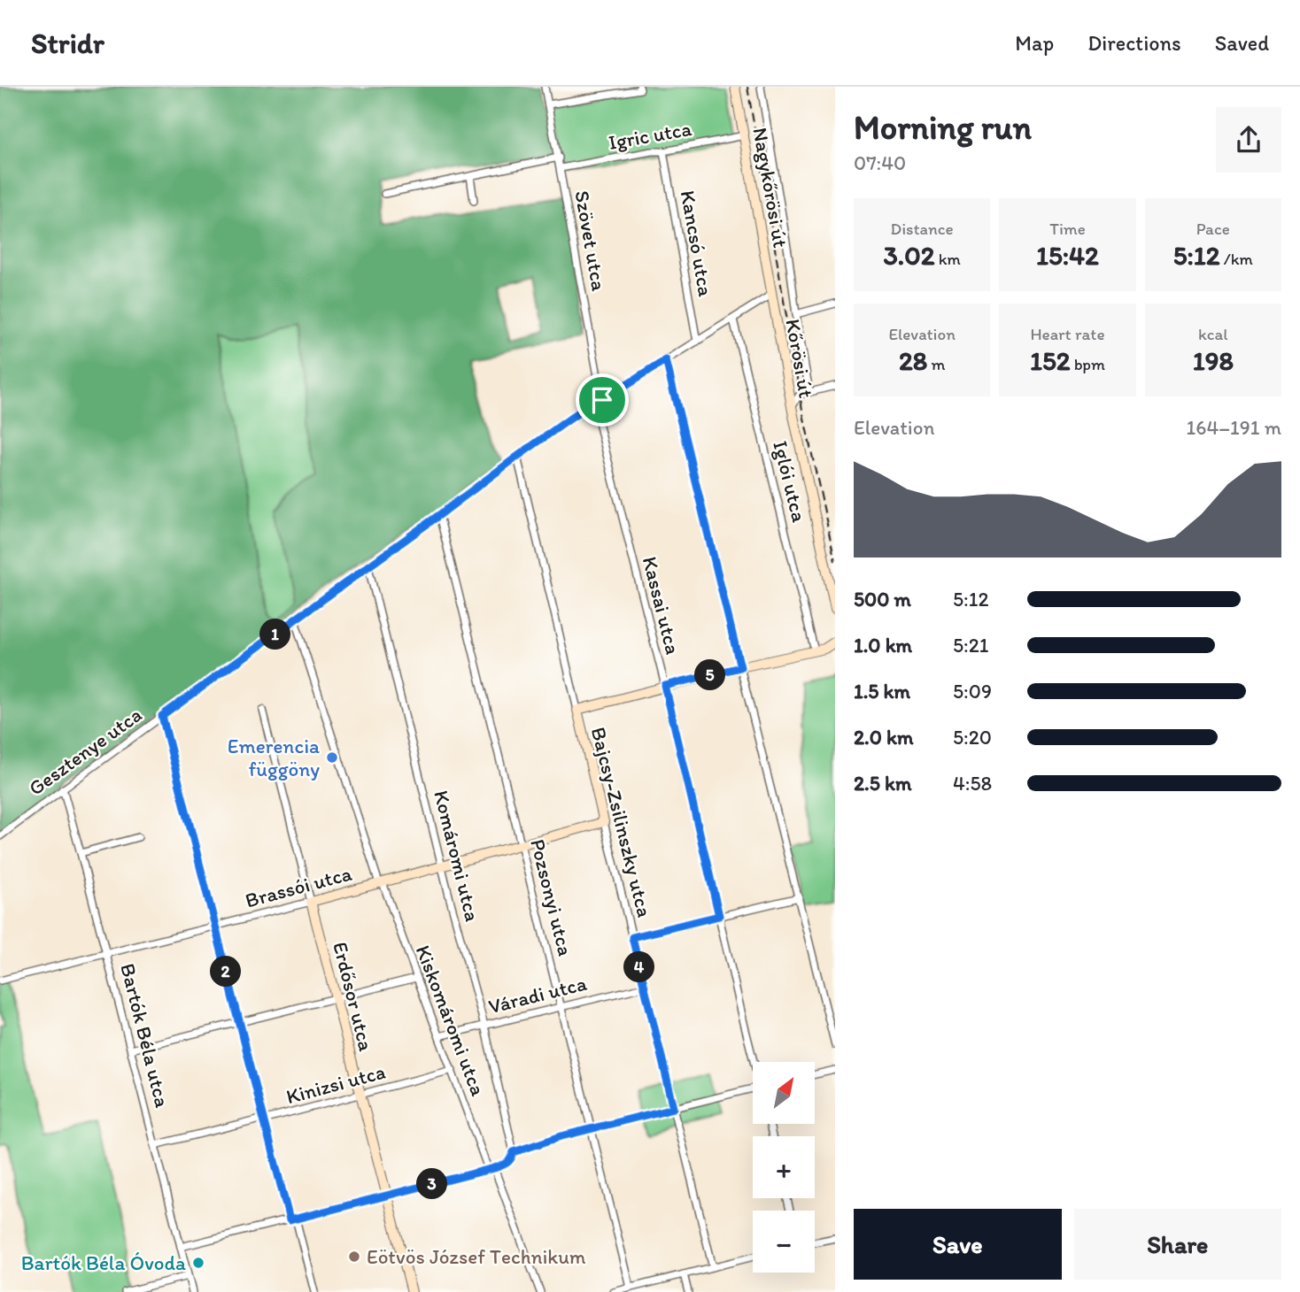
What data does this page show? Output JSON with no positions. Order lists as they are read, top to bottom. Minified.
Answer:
{"streets":{"street":["Igric utca","Nagykőrösi út","Szövet utca","Kancsó utca","Kőrösi út","Iglói utca","Kassai utca","Gesztenye utca","Bajcsy-Zsilinszky utca","Komáromi utca","Brassói utca","Pozsonyi utca","Váradi utca","Erdősor utca","Kiskomáromi utca","Bartók Béla utca","Kinizsi utca"]},"crossings":[["Igric utca","Nagykőrösi út"],["Igric utca","Szövet utca"],["Igric utca","Kancsó utca"],["Nagykőrösi út","Kőrösi út"],["Nagykőrösi út","Gesztenye utca"],["Szövet utca","Gesztenye utca"],["Kancsó utca","Gesztenye utca"],["Kőrösi út","Gesztenye utca"],["Iglói utca","Gesztenye utca"],["Kassai utca","Gesztenye utca"],["Gesztenye utca","Bajcsy-Zsilinszky utca"],["Gesztenye utca","Komáromi utca"],["Gesztenye utca","Pozsonyi utca"],["Gesztenye utca","Kiskomáromi utca"],["Gesztenye utca","Bartók Béla utca"],["Bajcsy-Zsilinszky utca","Brassói utca"],["Bajcsy-Zsilinszky utca","Váradi utca"],["Komáromi utca","Brassói utca"],["Komáromi utca","Váradi utca"],["Brassói utca","Pozsonyi utca"],["Brassói utca","Erdősor utca"],["Brassói utca","Kiskomáromi utca"],["Brassói utca","Bartók Béla utca"],["Pozsonyi utca","Váradi utca"],["Váradi utca","Kiskomáromi utca"],["Erdősor utca","Kinizsi utca"],["Kiskomáromi utca","Kinizsi utca"],["Bartók Béla utca","Kinizsi utca"]],"places":["Emerencia függöny","Eötvös József Technikum","Bartók Béla Óvoda"],"north":"top right","page":{"header":"Stridr","nav":["Map","Directions","Saved"],"heading":["Morning run","07:40"],"stats":[["Distance","3.02 km"],["Time","15:42"],["Pace","5:12 /km"],["Elevation","28 m"],["Heart rate","152 bpm"],["kcal","198"]],"chart":["Elevation","164–191 m"],"list":[{"name":"500 m","note":"5:12"},{"name":"1.0 km","note":"5:21"},{"name":"1.5 km","note":"5:09"},{"name":"2.0 km","note":"5:20"},{"name":"2.5 km","note":"4:58"}],"pins":["1","5","4","2","3"],"map_buttons":["+","−"],"buttons":["Save","Share"]}}
